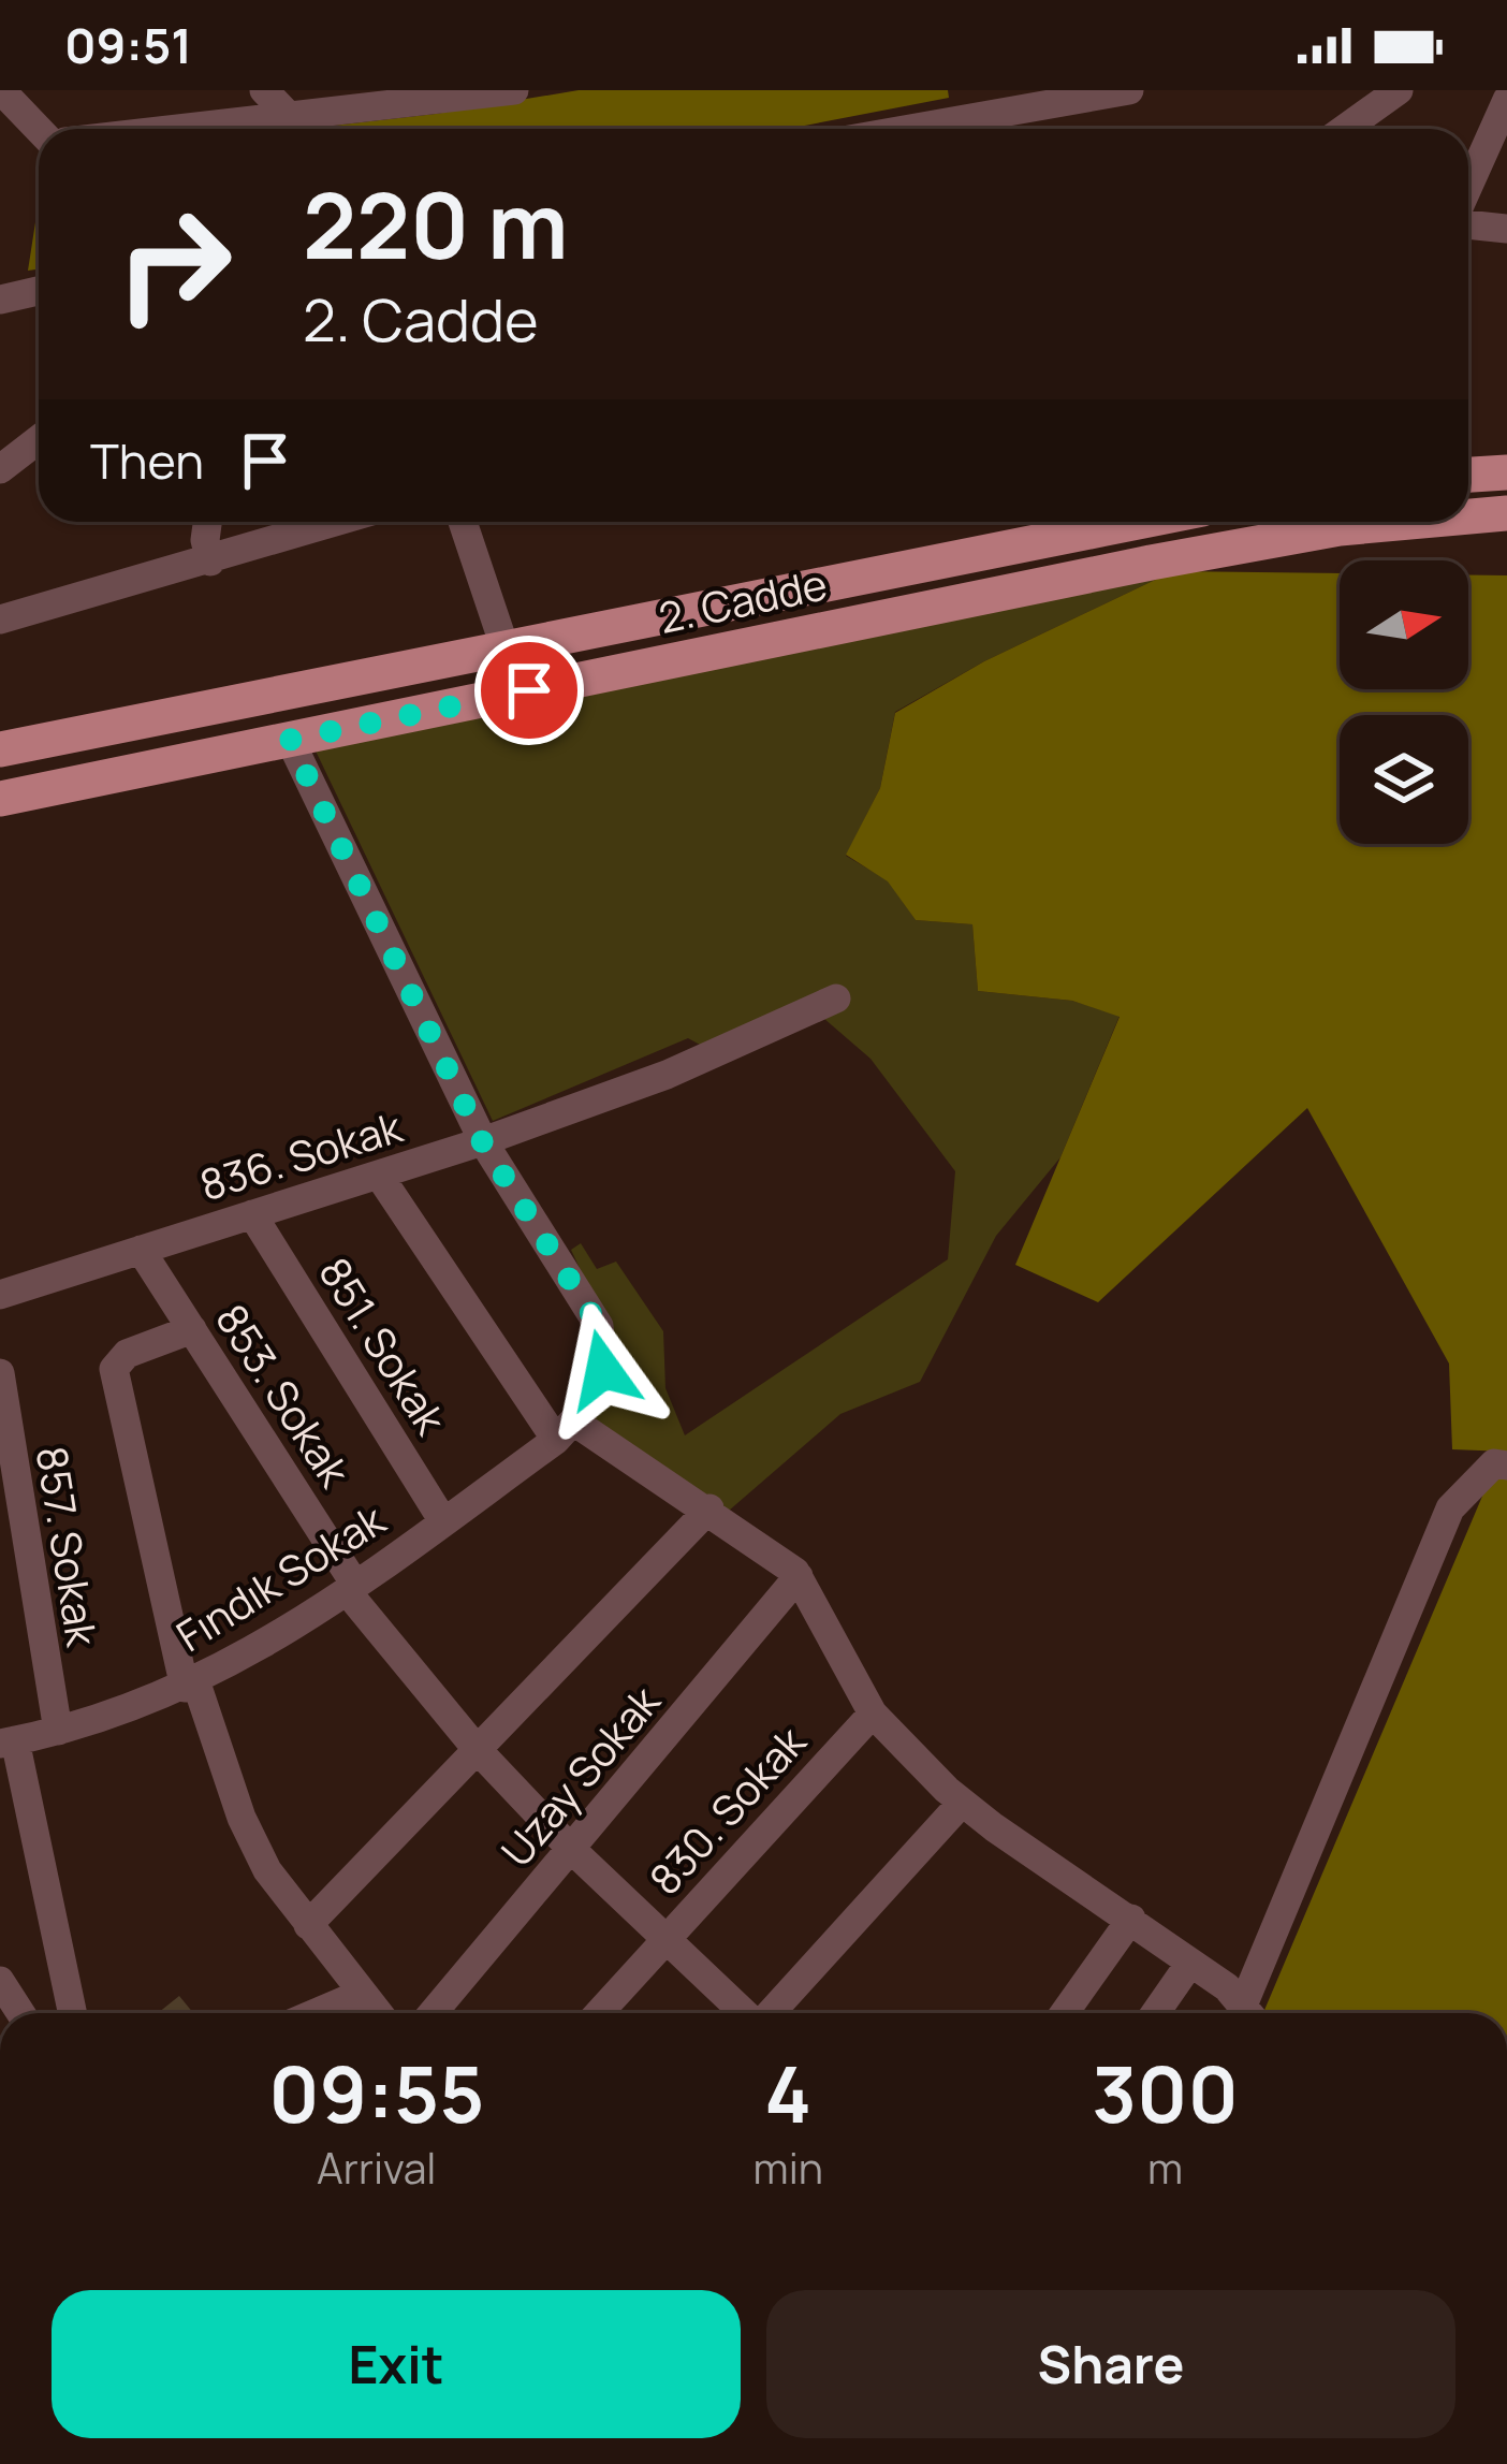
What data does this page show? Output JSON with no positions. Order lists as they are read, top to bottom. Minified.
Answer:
{"streets":{"main road":["2. Cadde"],"street":["836. Sokak","851. Sokak","853. Sokak","857. Sokak","Fındık Sokak","Uzay Sokak","830. Sokak"]},"crossings":[["836. Sokak","851. Sokak"],["836. Sokak","853. Sokak"],["851. Sokak","Fındık Sokak"],["853. Sokak","Fındık Sokak"],["853. Sokak","Uzay Sokak"],["853. Sokak","830. Sokak"],["857. Sokak","Fındık Sokak"]],"north":"right","page":{"status":"09:51","turn":["220 m","2. Cadde"],"then":"Then","eta":["09:55","Arrival","4","min","300","m"],"buttons":["Exit","Share"]}}
